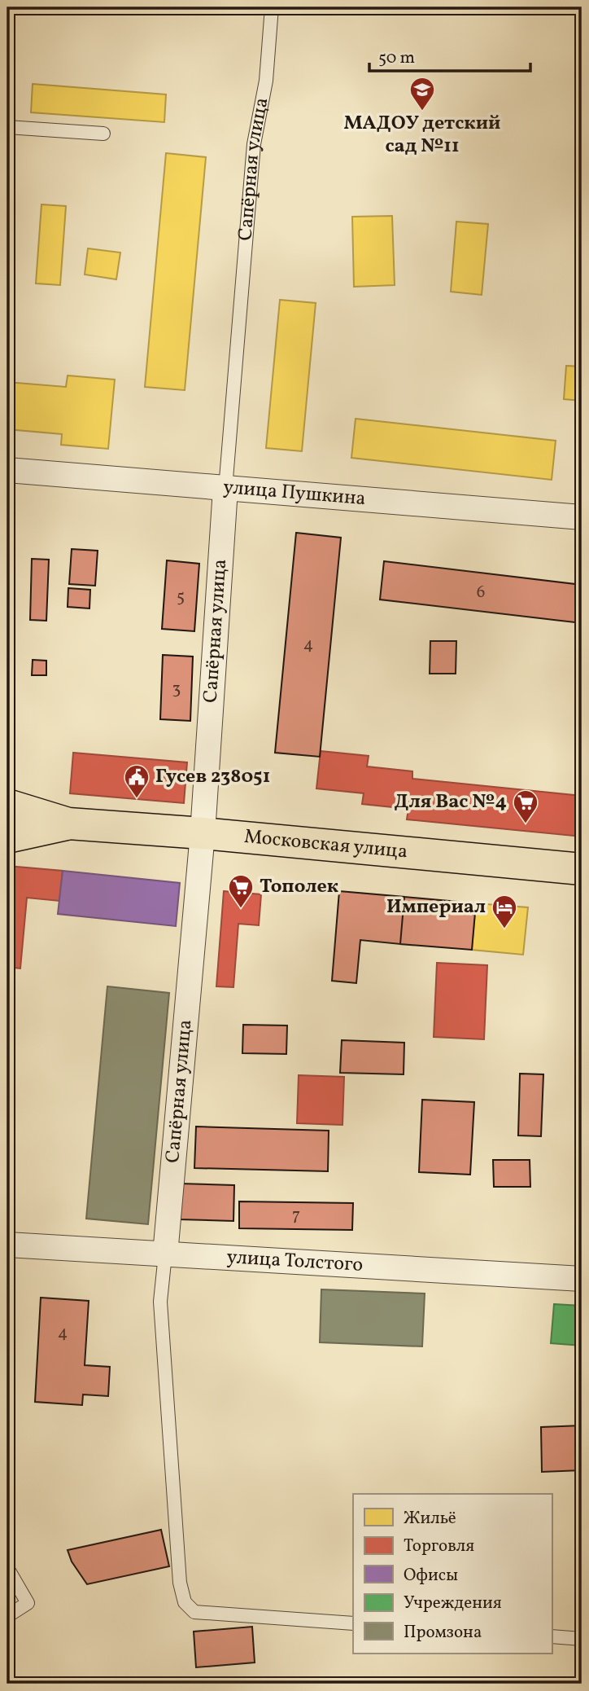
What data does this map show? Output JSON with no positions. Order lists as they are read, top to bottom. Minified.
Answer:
{"streets":{"main road":["Московская улица"],"street":["Сапёрная улица","улица Пушкина","улица Толстого"]},"crossings":[["Сапёрная улица","улица Пушкина"],["Сапёрная улица","Московская улица"],["Сапёрная улица","улица Толстого"]],"places":{"school or university":["МАДОУ детский сад №11"],"public building":["Гусев 238051"],"supermarket":["Для Вас №4","Тополек"],"hotel":["Империал"]},"house_numbers":["6","5","4","3","7","4"],"legend":["Жильё","Торговля","Офисы","Учреждения","Промзона"],"scale_bar":"50 m"}
